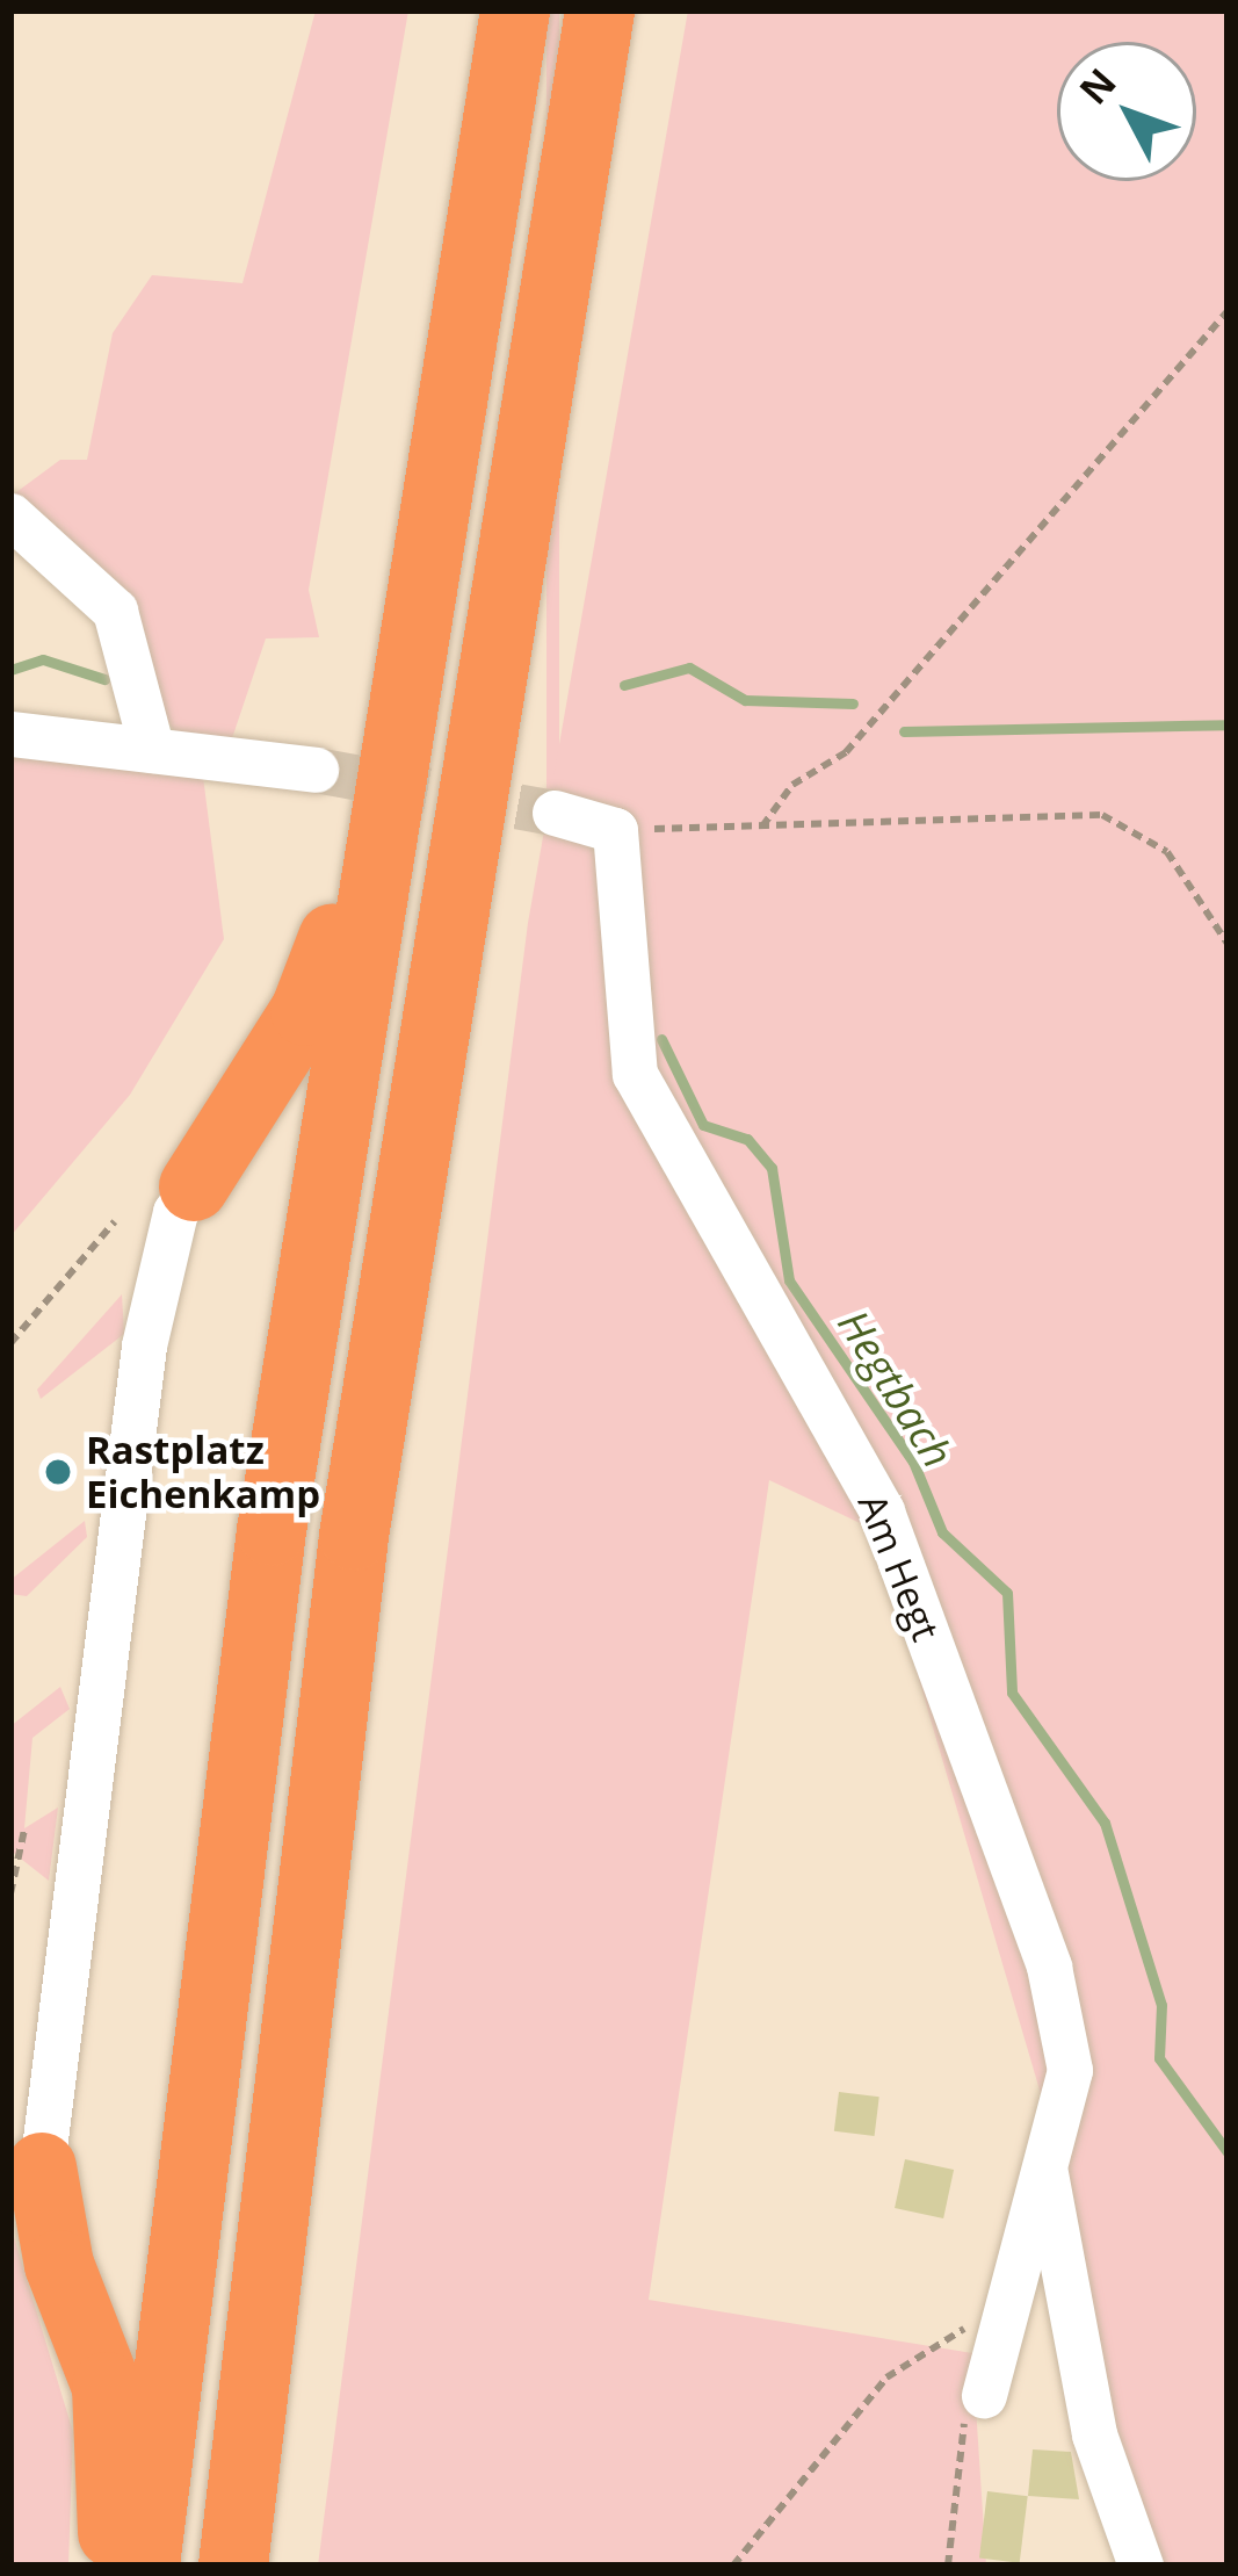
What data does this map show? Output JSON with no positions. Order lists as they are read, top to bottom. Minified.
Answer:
{"streets":{"street":["Am Hegt"]},"water":["Hegtbach"],"places":["Rastplatz Eichenkamp"],"north":"top left"}
